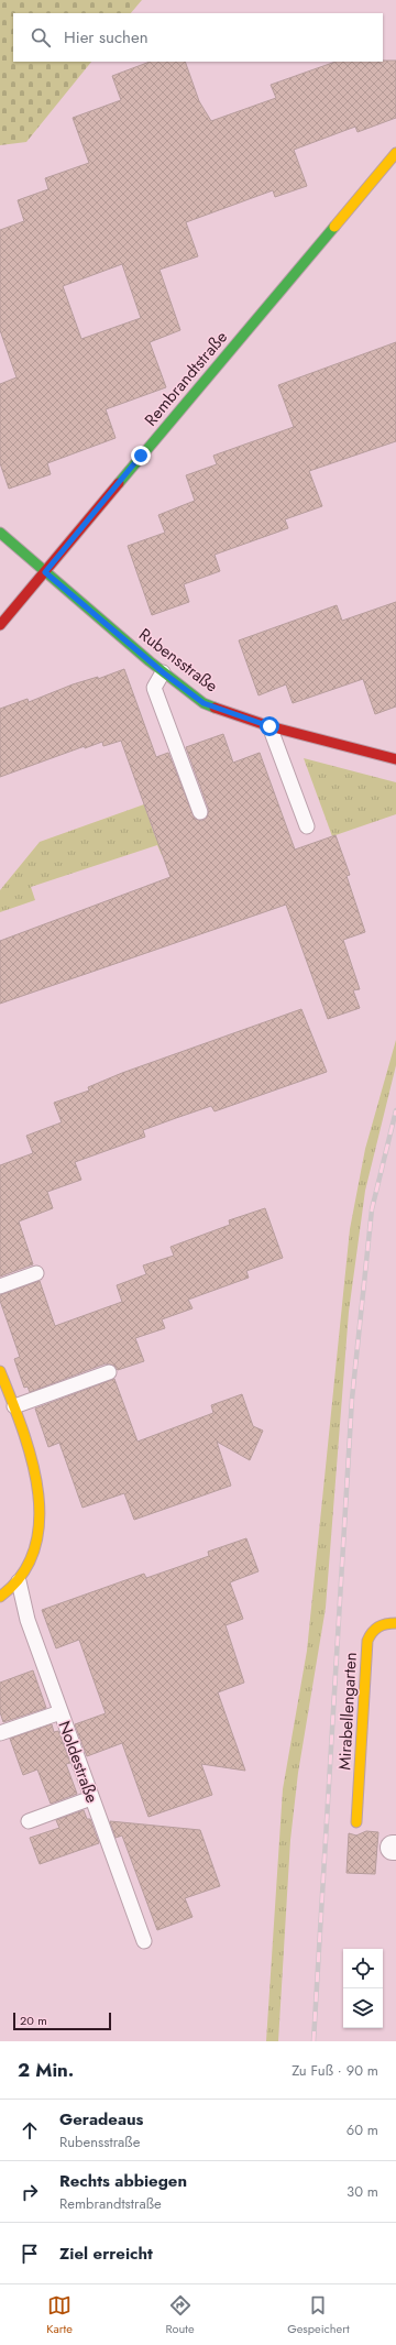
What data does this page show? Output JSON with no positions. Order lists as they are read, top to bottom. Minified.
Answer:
{"streets":{"street":["Rembrandtstraße","Rubensstraße","Mirabellengarten"],"lane":["Noldestraße"]},"crossings":[["Rembrandtstraße","Rubensstraße"]],"scale_bar":"20 m","page":{"search":"Hier suchen","scale":"20 m","heading":["2 Min.","Zu Fuß · 90 m"],"list":[["Geradeaus","Rubensstraße","60 m"],["Rechts abbiegen","Rembrandtstraße","30 m"],"Ziel erreicht"],"nav":["Karte","Route","Gespeichert"]}}
